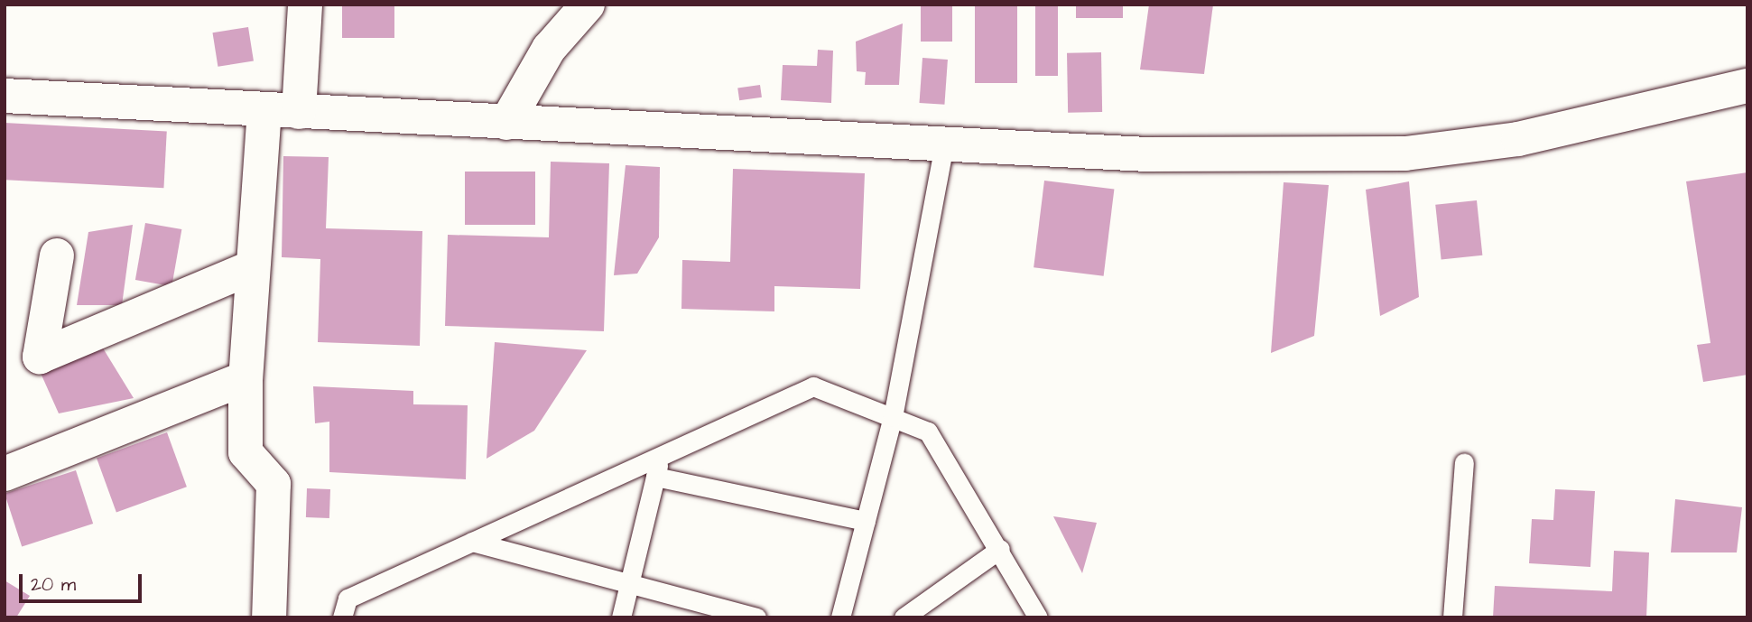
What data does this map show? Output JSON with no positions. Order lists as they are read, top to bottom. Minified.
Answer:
{"scale_bar":"20 m"}
